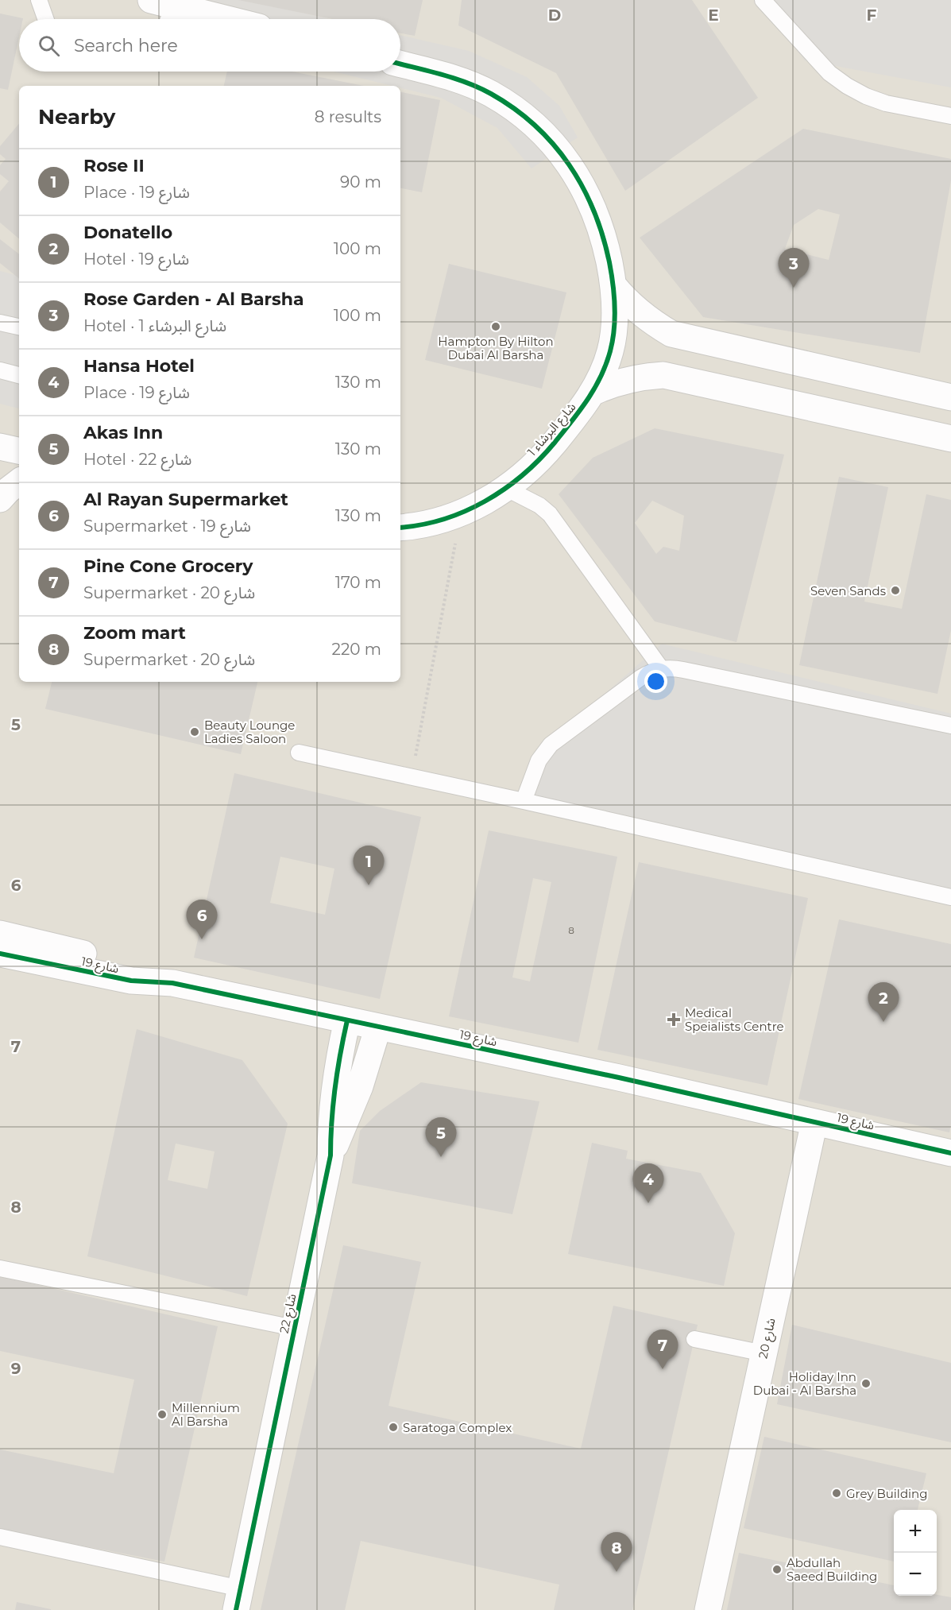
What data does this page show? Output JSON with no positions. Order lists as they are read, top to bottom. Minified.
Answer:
{"streets":{"street":["شارع البرشاء 1","شارع 19","شارع 22","شارع 20"]},"crossings":[["شارع 19","شارع 22"],["شارع 19","شارع 20"]],"places":{"other":["Hampton By Hilton Dubai Al Barsha","Seven Sands","Beauty Lounge Ladies Saloon","Holiday Inn Dubai - Al Barsha","Millennium Al Barsha","Saratoga Complex","Grey Building","Abdullah Saeed Building"],"health":["Medical Speialists Centre"]},"house_numbers":["8"],"page":{"search":"Search here","heading":["Nearby","8 results"],"list":[{"mark":"1","name":"Rose II","note":"Place · شارع 19","value":"90 m"},{"mark":"2","name":"Donatello","note":"Hotel · شارع 19","value":"100 m"},{"mark":"3","name":"Rose Garden - Al Barsha","note":"Hotel · شارع البرشاء 1","value":"100 m"},{"mark":"4","name":"Hansa Hotel","note":"Place · شارع 19","value":"130 m"},{"mark":"5","name":"Akas Inn","note":"Hotel · شارع 22","value":"130 m"},{"mark":"6","name":"Al Rayan Supermarket","note":"Supermarket · شارع 19","value":"130 m"},{"mark":"7","name":"Pine Cone Grocery","note":"Supermarket · شارع 20","value":"170 m"},{"mark":"8","name":"Zoom mart","note":"Supermarket · شارع 20","value":"220 m"}],"pins":["3","1","6","2","5","4","7","8"],"map_buttons":["+","−"]},"grid":{"columns":["D","E","F"],"rows":["5","6","7","8","9"]}}
